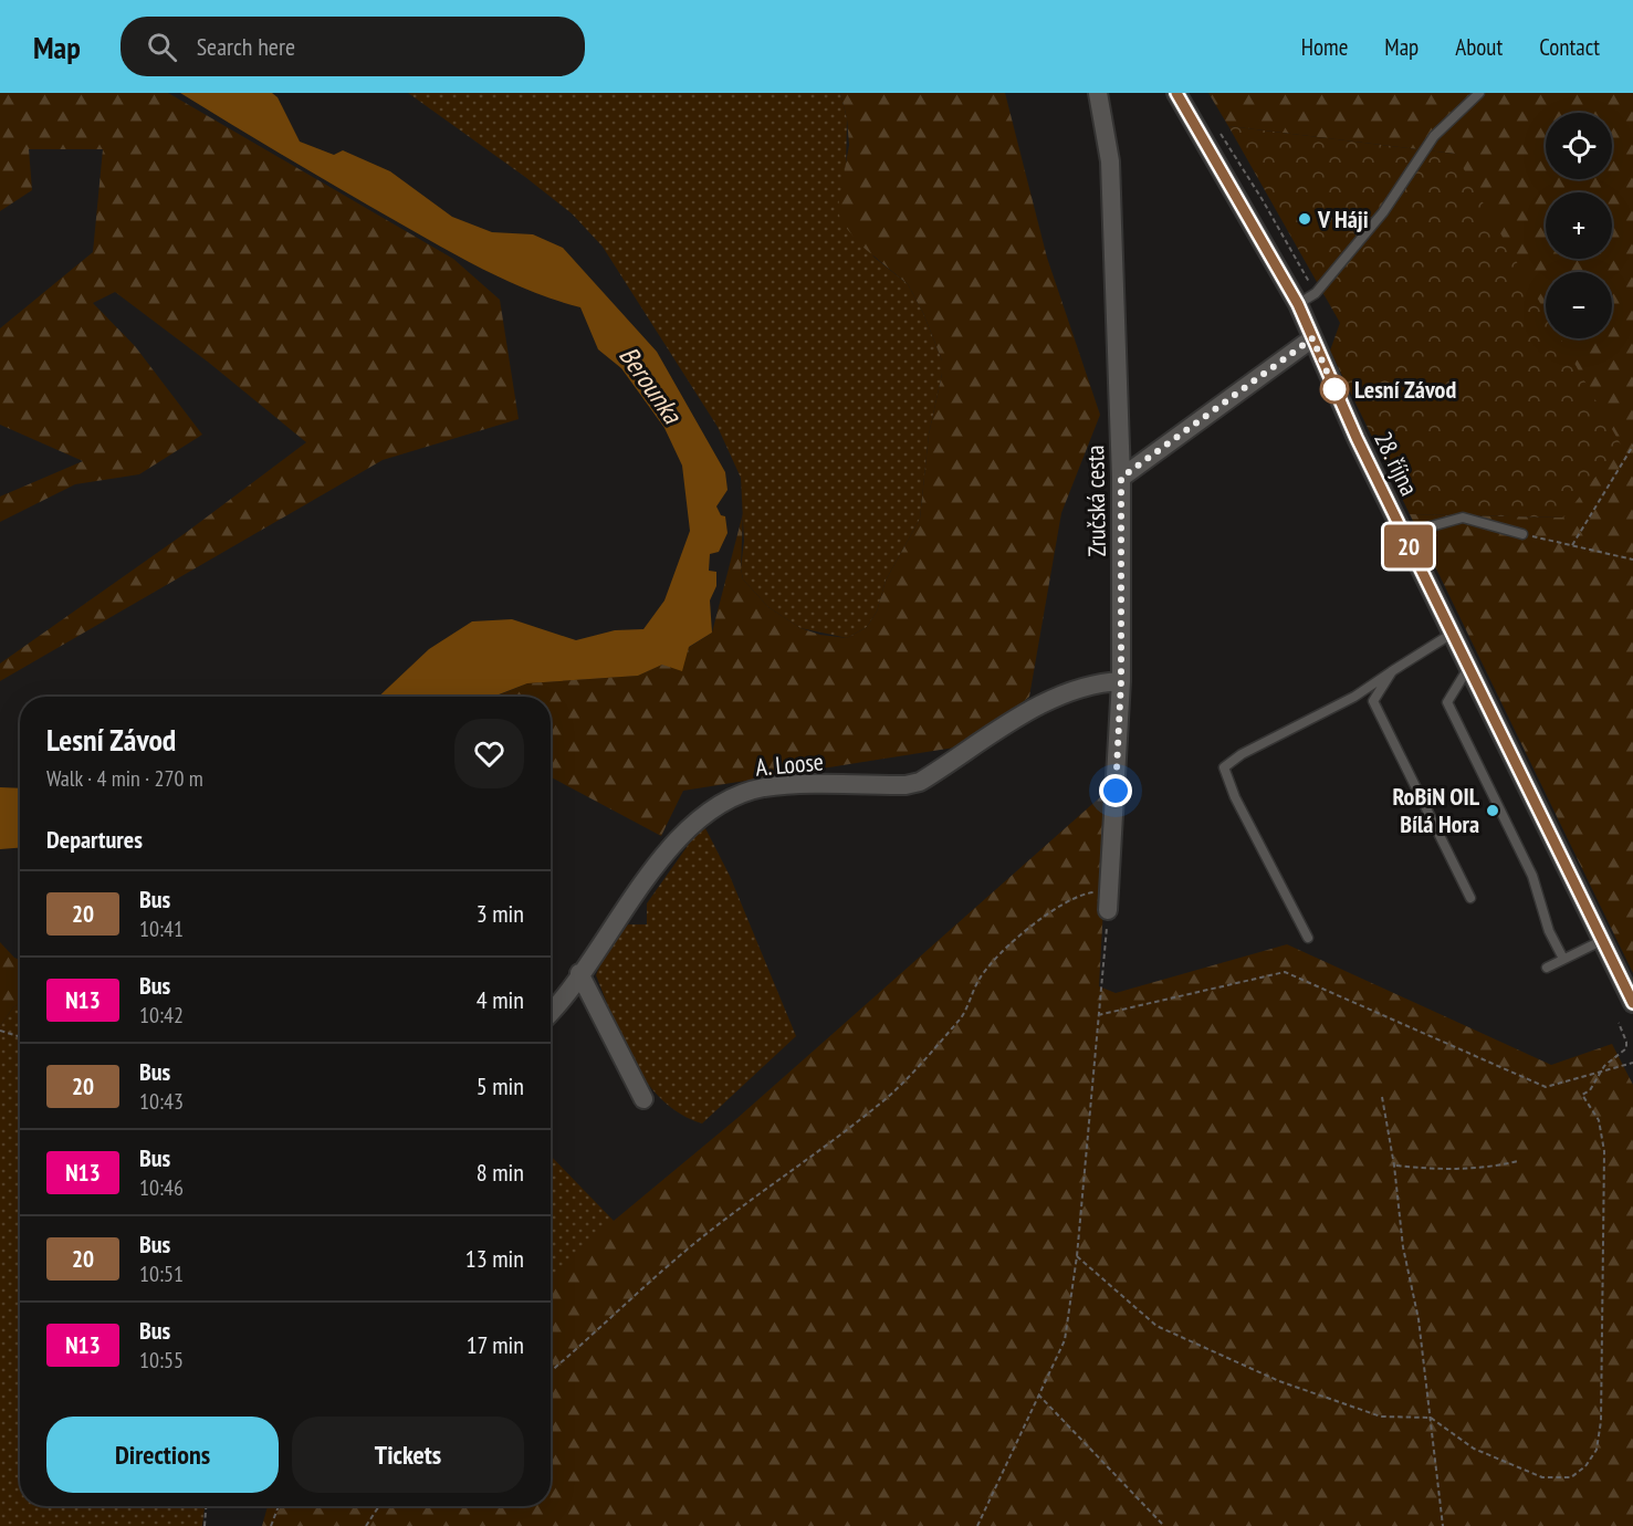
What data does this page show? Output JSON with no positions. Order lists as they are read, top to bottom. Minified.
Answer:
{"streets":{"street":["28. října","Zručská cesta","A. Loose"]},"crossings":[["Zručská cesta","A. Loose"]],"water":["Berounka"],"places":["V Háji","Lesní Závod","RoBiN OIL Bílá Hora"],"lines":["bus line 20"],"page":{"header":"Map","search":"Search here","nav":["Home","Map","About","Contact"],"on_map":"20","map_buttons":["+","−"],"heading":[["Lesní Závod","Walk · 4 min · 270 m"],"Departures"],"list":[{"mark":"20","name":"Bus","note":"10:41","value":"3 min"},{"mark":"N13","name":"Bus","note":"10:42","value":"4 min"},{"mark":"20","name":"Bus","note":"10:43","value":"5 min"},{"mark":"N13","name":"Bus","note":"10:46","value":"8 min"},{"mark":"20","name":"Bus","note":"10:51","value":"13 min"},{"mark":"N13","name":"Bus","note":"10:55","value":"17 min"}],"buttons":["Directions","Tickets"]}}
